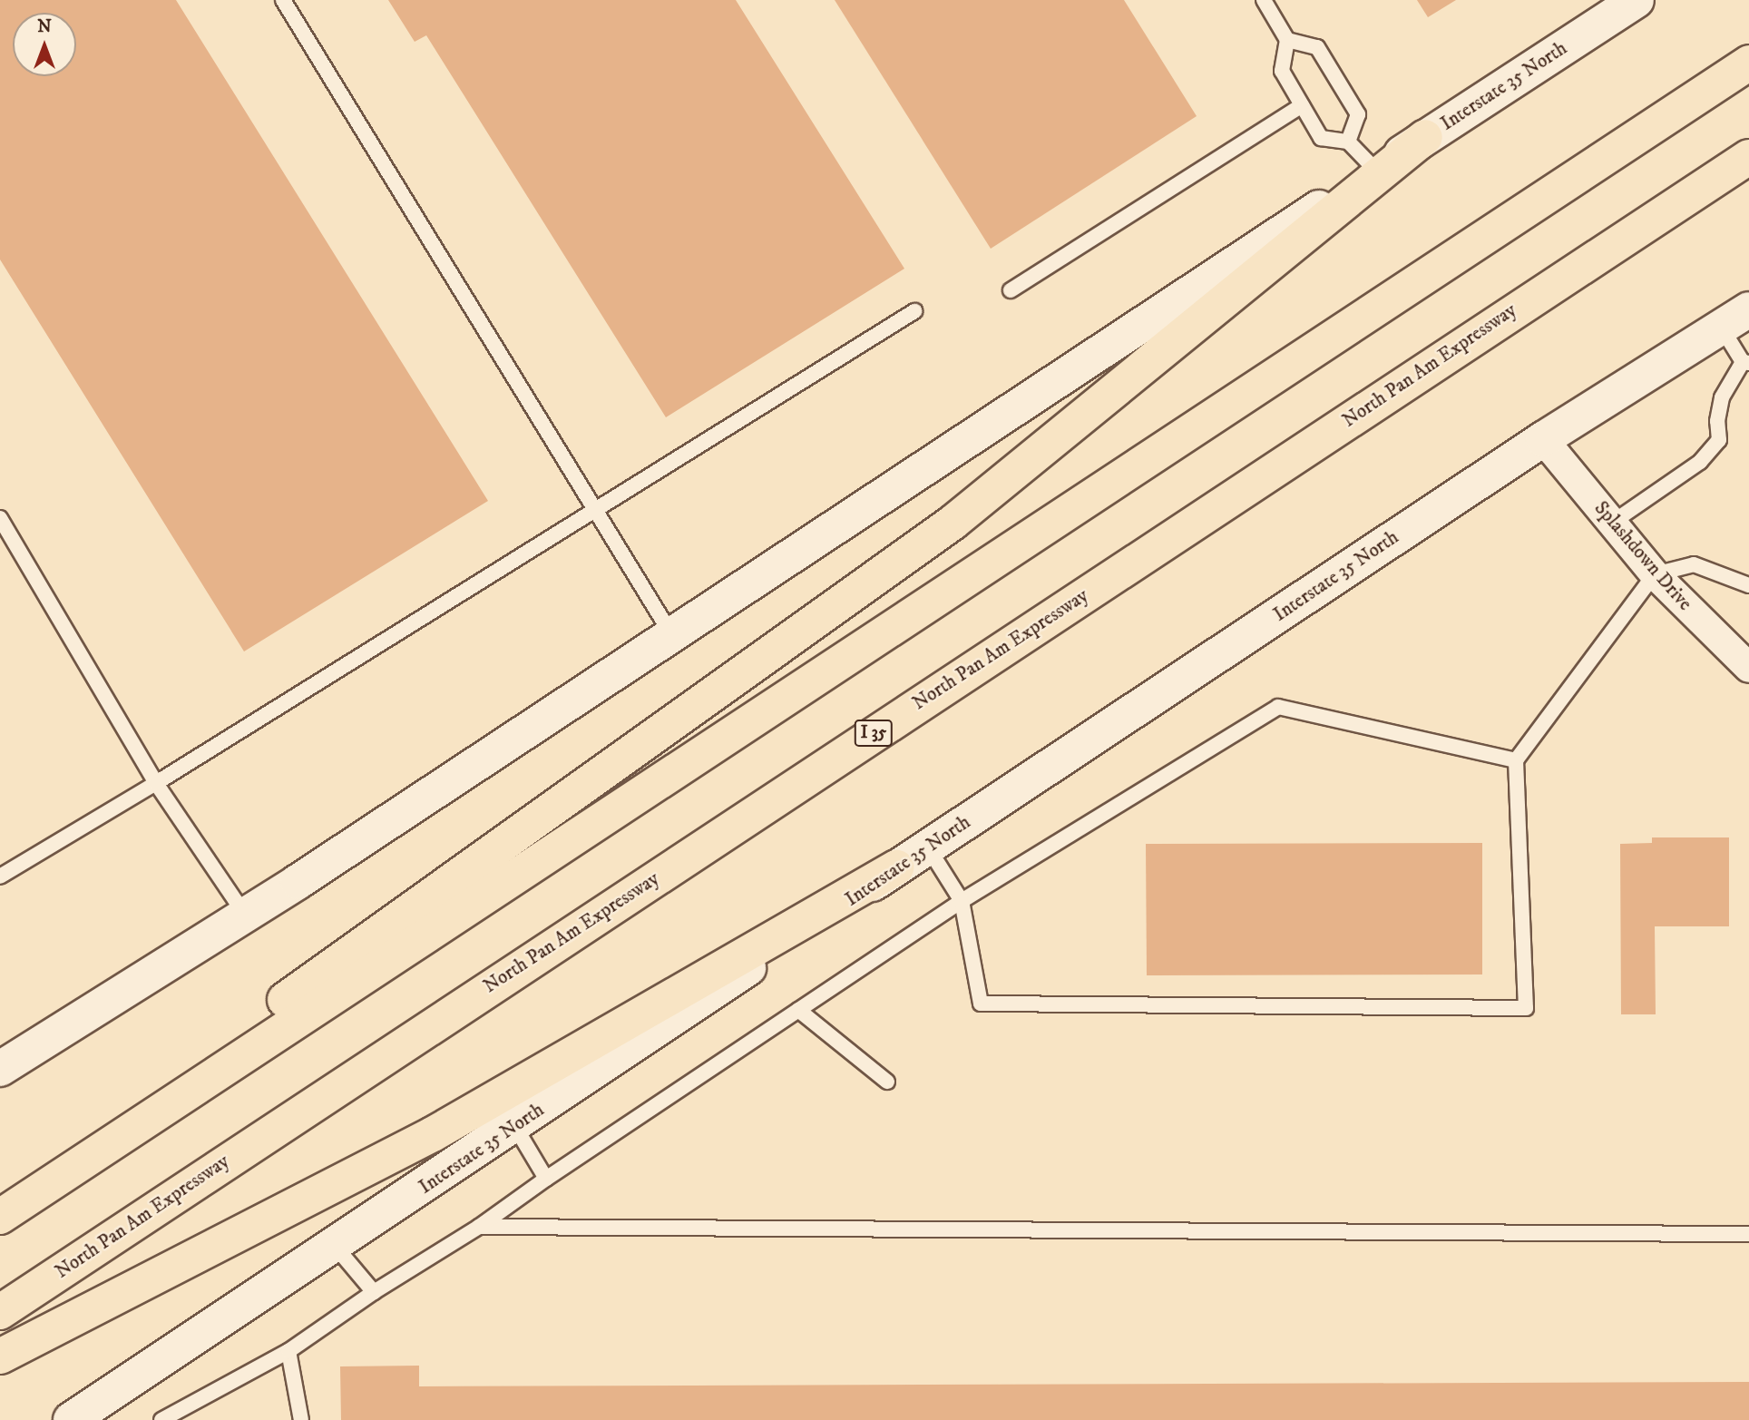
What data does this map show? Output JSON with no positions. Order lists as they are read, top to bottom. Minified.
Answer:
{"streets":{"highway":["North Pan Am Expressway","I 35"],"main road":["Interstate 35 North"],"street":["Splashdown Drive"]},"crossings":[["Interstate 35 North","Splashdown Drive"]],"north":"top"}
